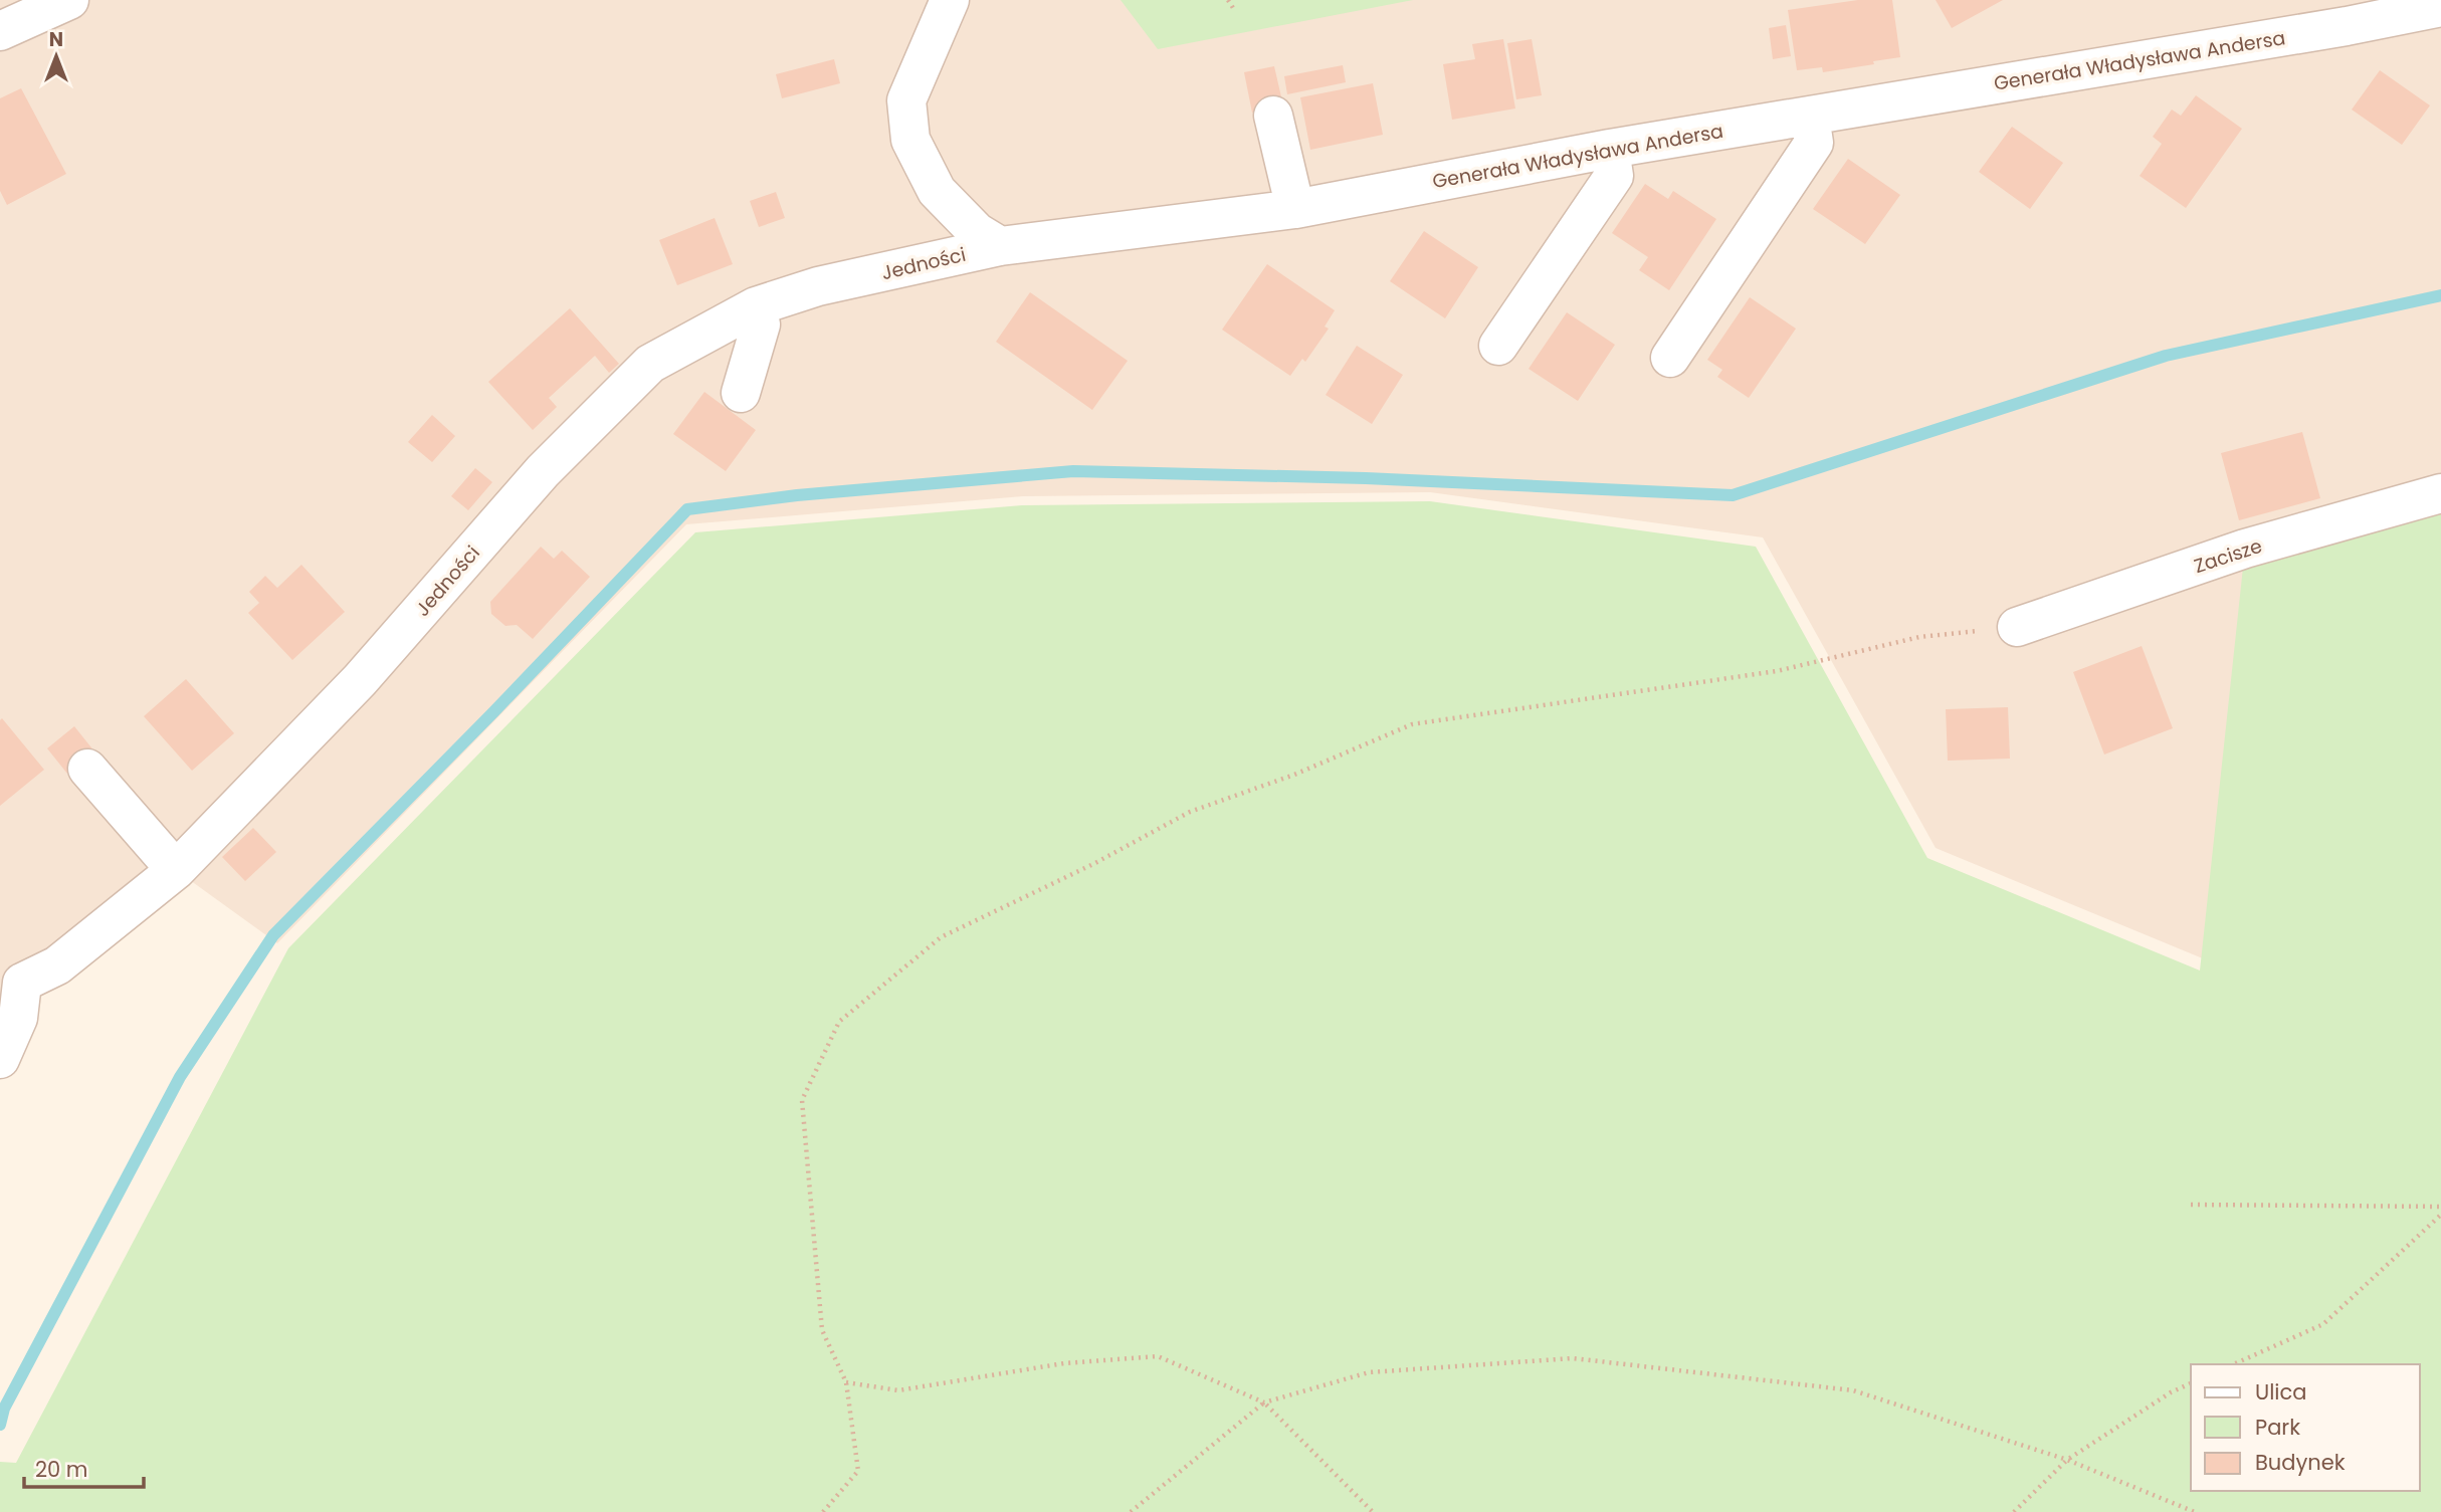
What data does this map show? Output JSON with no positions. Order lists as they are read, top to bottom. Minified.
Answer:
{"streets":{"street":["Generała Władysława Andersa","Jedności","Zacisze"]},"crossings":[["Generała Władysława Andersa","Jedności"]],"legend":["Ulica","Park","Budynek"],"scale_bar":"20 m","north":"top"}
